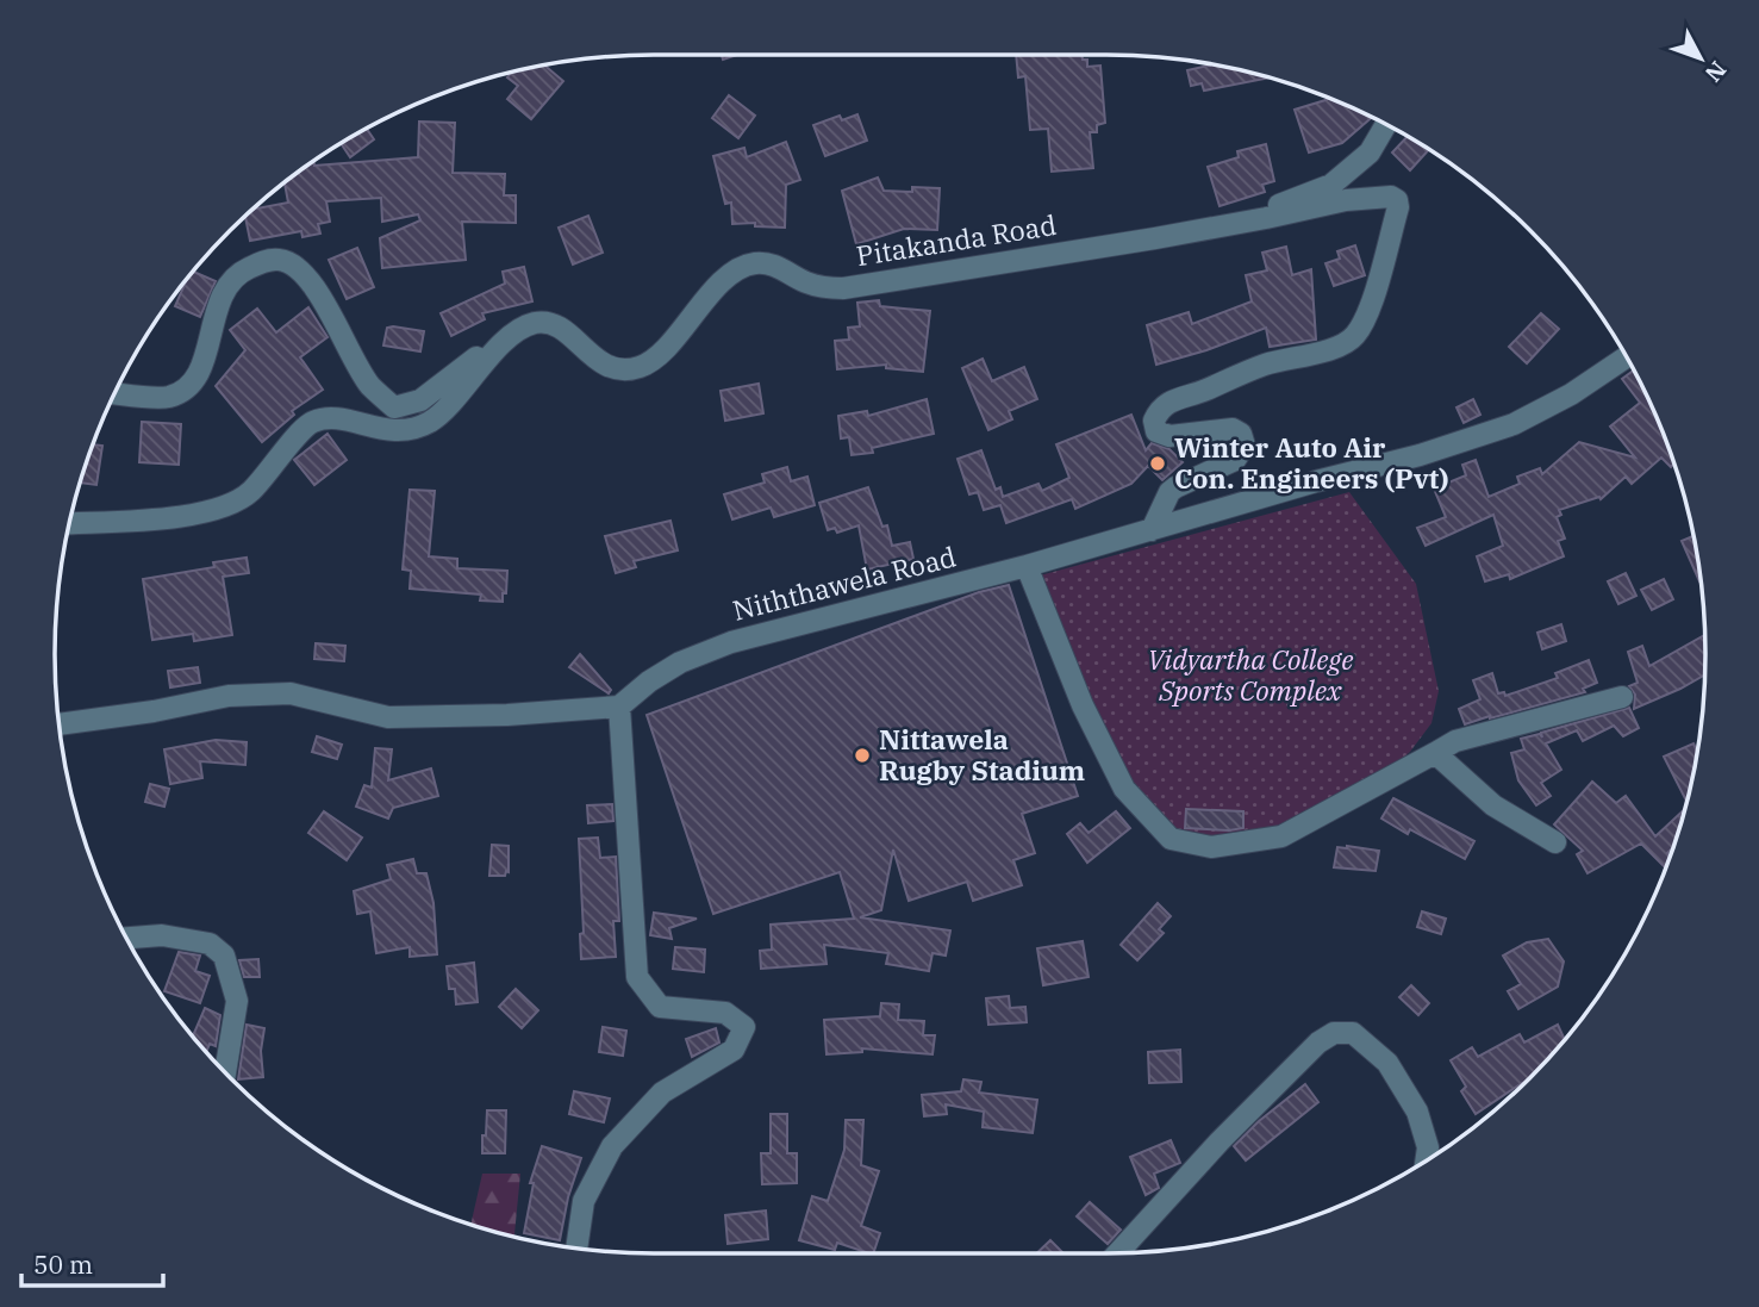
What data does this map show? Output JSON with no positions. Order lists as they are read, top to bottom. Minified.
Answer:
{"streets":{"street":["Pitakanda Road","Niththawela Road"]},"crossings":[["Pitakanda Road","Niththawela Road"]],"parks":["Vidyartha College Sports Complex"],"places":["Winter Auto Air Con. Engineers (Pvt)","Nittawela Rugby Stadium"],"scale_bar":"50 m","north":"bottom right"}
